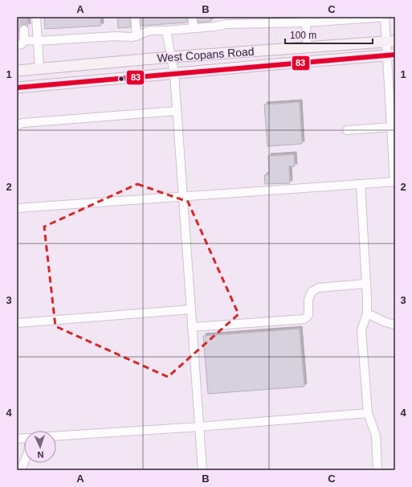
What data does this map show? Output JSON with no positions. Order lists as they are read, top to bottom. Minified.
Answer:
{"streets":{"main road":["West Copans Road"]},"lines":["transit line 83"],"scale_bar":"100 m","north":"bottom","grid":{"columns":["A","B","C"],"rows":["1","2","3","4"]}}
